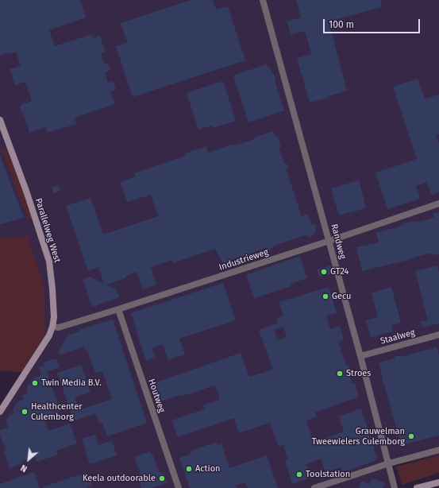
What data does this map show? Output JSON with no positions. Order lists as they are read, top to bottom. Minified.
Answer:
{"streets":{"street":["Parallelweg West","Randweg","Industrieweg","Staalweg","Houtweg"]},"crossings":[["Parallelweg West","Industrieweg"],["Randweg","Industrieweg"],["Randweg","Staalweg"],["Industrieweg","Houtweg"]],"places":["GT24","Gecu","Stroes","Twin Media B.V.","Healthcenter Culemborg","Grauwelman Tweewielers Culemborg","Action","Toolstation","Keela outdoorable"],"scale_bar":"100 m","north":"bottom left"}
